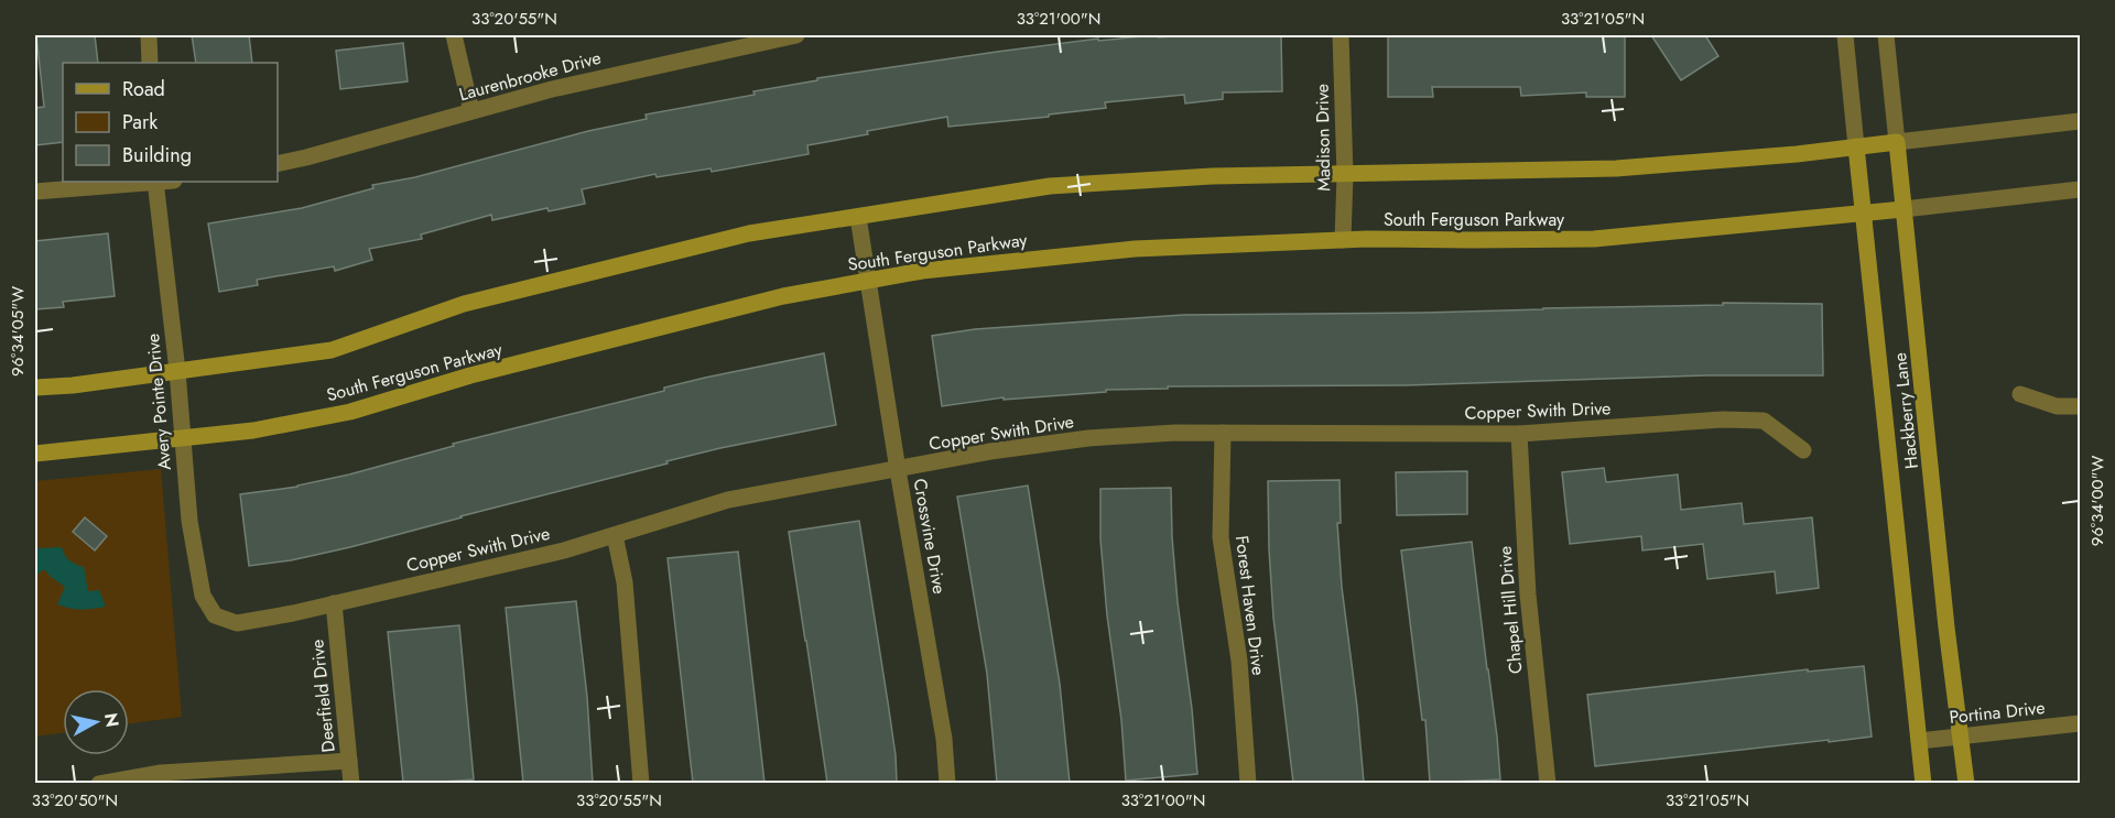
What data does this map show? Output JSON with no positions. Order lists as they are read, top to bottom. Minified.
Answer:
{"streets":{"street":["Laurenbrooke Drive","Madison Drive","South Ferguson Parkway","Avery Pointe Drive","Copper Swith Drive","Hackberry Lane","Crossvine Drive","Forest Haven Drive","Chapel Hill Drive","Deerfield Drive","Portina Drive"]},"crossings":[["Madison Drive","South Ferguson Parkway"],["South Ferguson Parkway","Avery Pointe Drive"],["South Ferguson Parkway","Hackberry Lane"],["South Ferguson Parkway","Crossvine Drive"],["Avery Pointe Drive","Copper Swith Drive"],["Copper Swith Drive","Crossvine Drive"],["Copper Swith Drive","Forest Haven Drive"],["Copper Swith Drive","Chapel Hill Drive"],["Copper Swith Drive","Deerfield Drive"],["Hackberry Lane","Portina Drive"]],"legend":["Road","Park","Building"],"north":"right","coordinates":["33°20'55\"N","33°21'00\"N","33°21'05\"N","96°34'05\"W","96°34'00\"W","33°20'50\"N"]}
